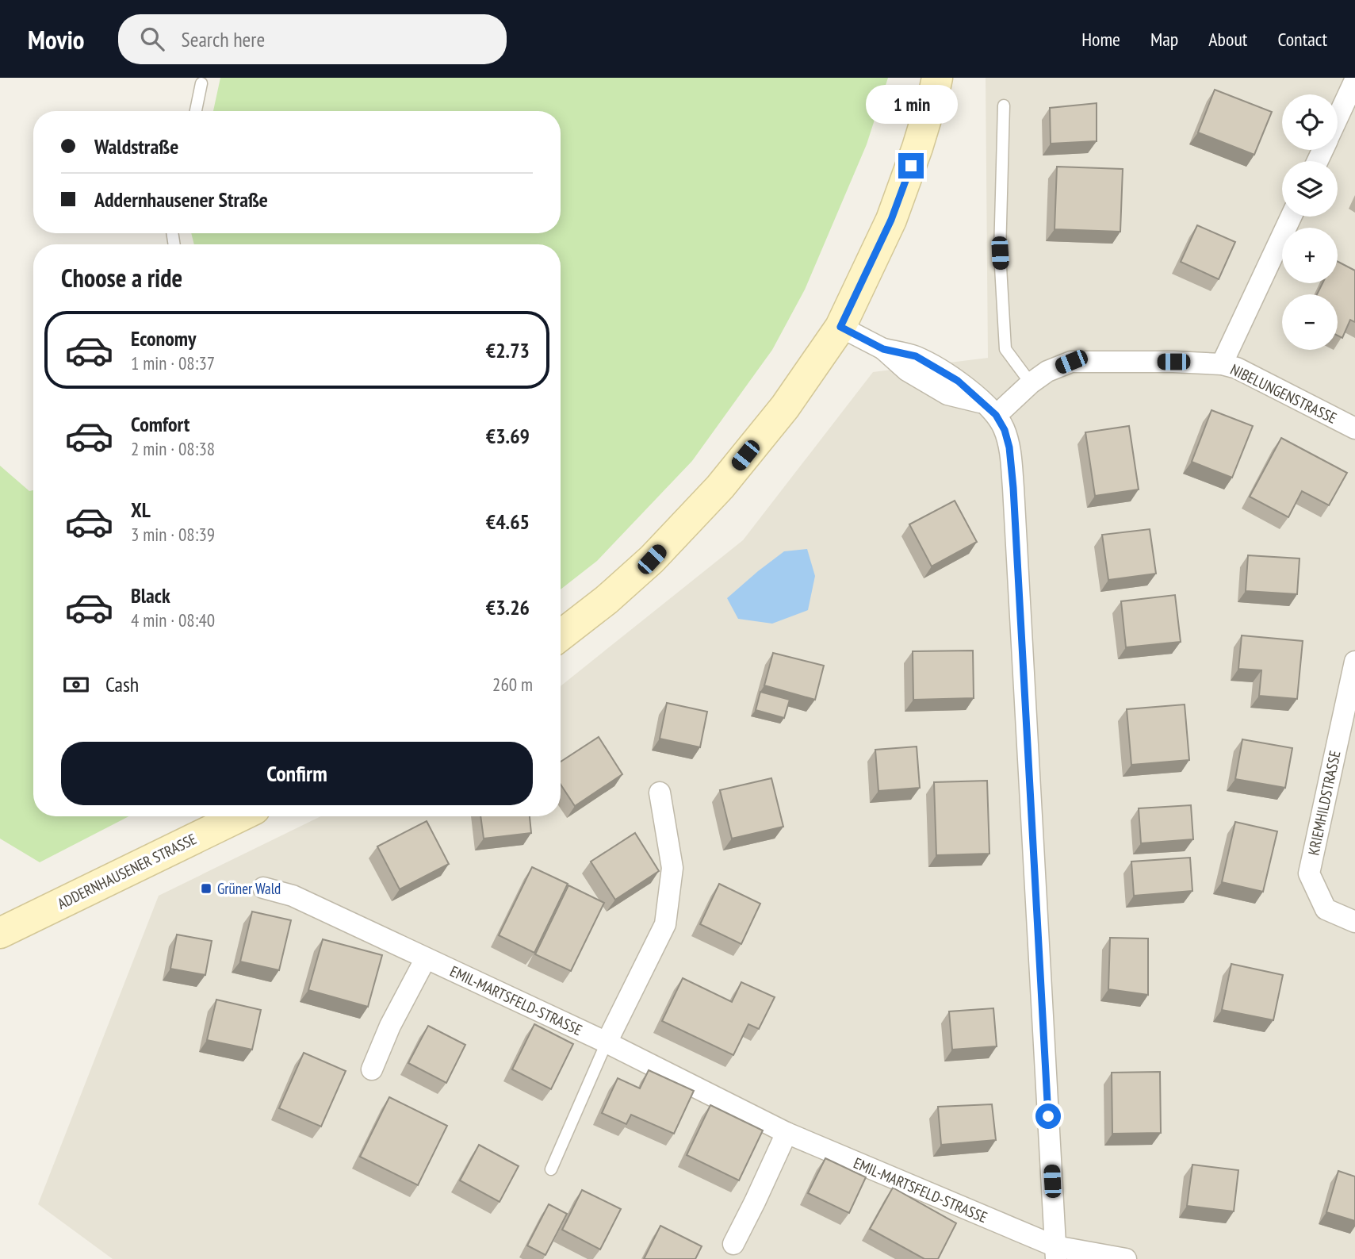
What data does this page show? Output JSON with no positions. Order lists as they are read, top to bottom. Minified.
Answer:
{"streets":{"street":["NIBELUNGENSTRASSE","KRIEMHILDSTRASSE","ADDERNHAUSENER STRASSE","EMIL-MARTSFELD-STRASSE"]},"places":{"transit":["Grüner Wald"]},"page":{"header":"Movio","search":"Search here","nav":["Home","Map","About","Contact"],"bubble":"1 min","map_buttons":["+","−"],"banner":["Waldstraße","Addernhausener Straße"],"heading":"Choose a ride","list":[{"name":"Economy","note":"1 min · 08:37","value":"€2.73"},{"name":"Comfort","note":"2 min · 08:38","value":"€3.69"},{"name":"XL","note":"3 min · 08:39","value":"€4.65"},{"name":"Black","note":"4 min · 08:40","value":"€3.26"}],"pay":["Cash","260 m"],"buttons":"Confirm"}}
